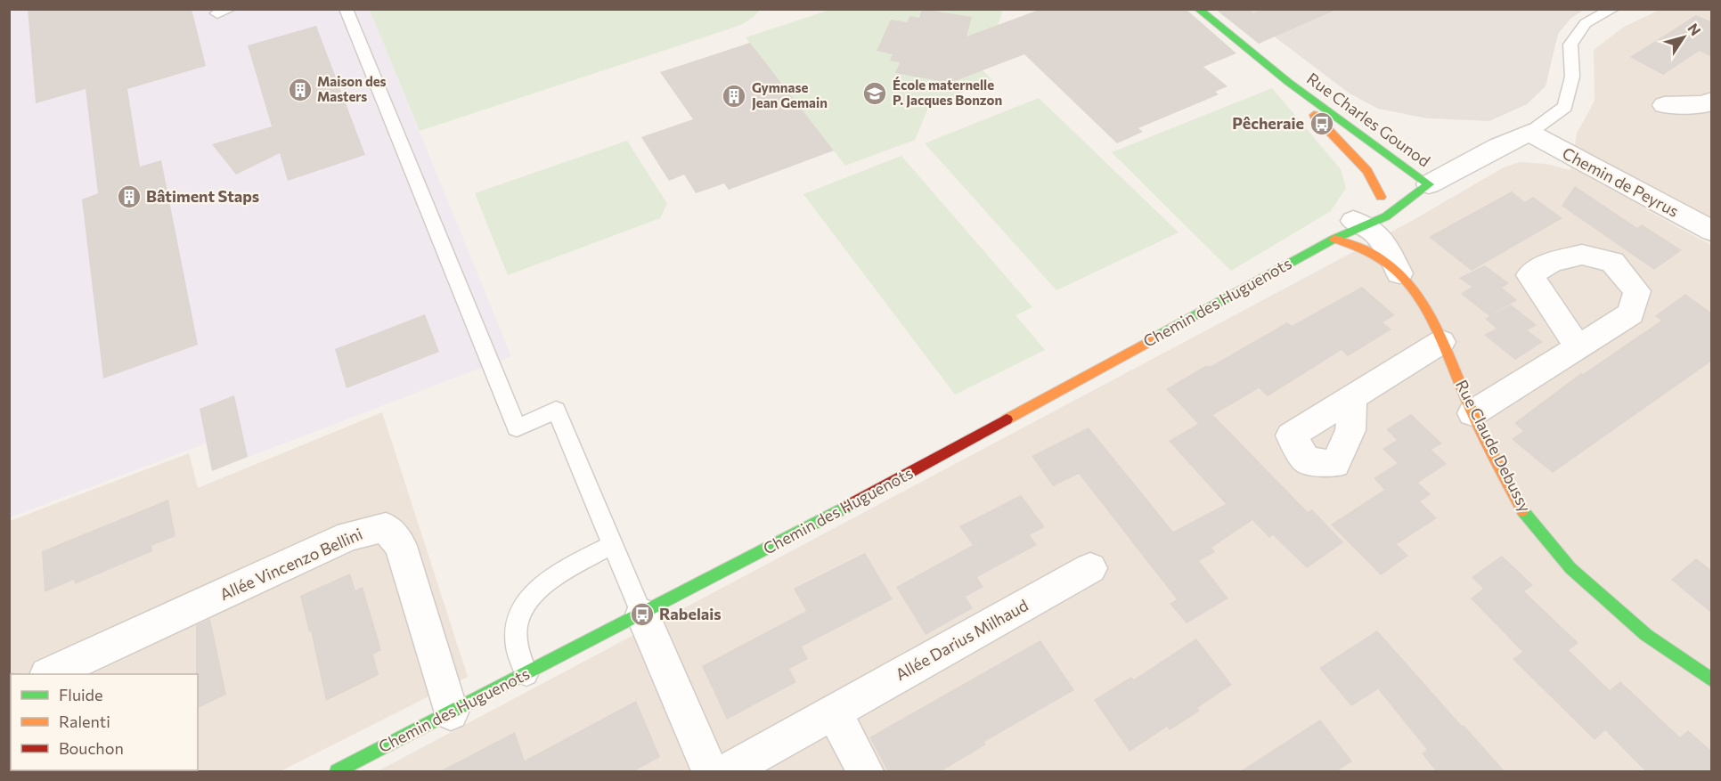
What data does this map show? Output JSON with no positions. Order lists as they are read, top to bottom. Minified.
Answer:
{"streets":{"street":["Rue Charles Gounod","Chemin de Peyrus","Chemin des Huguenots","Rue Claude Debussy","Allée Vincenzo Bellini","Allée Darius Milhaud"]},"crossings":[["Rue Charles Gounod","Chemin des Huguenots"],["Chemin de Peyrus","Chemin des Huguenots"],["Chemin des Huguenots","Rue Claude Debussy"],["Chemin des Huguenots","Allée Vincenzo Bellini"]],"places":{"building":["Maison des Masters","Gymnase Jean Gemain","Bâtiment Staps"],"school or university":["École maternelle P. Jacques Bonzon"],"bus stop":["Pêcheraie","Rabelais"]},"legend":["Fluide","Ralenti","Bouchon"],"north":"top right"}
